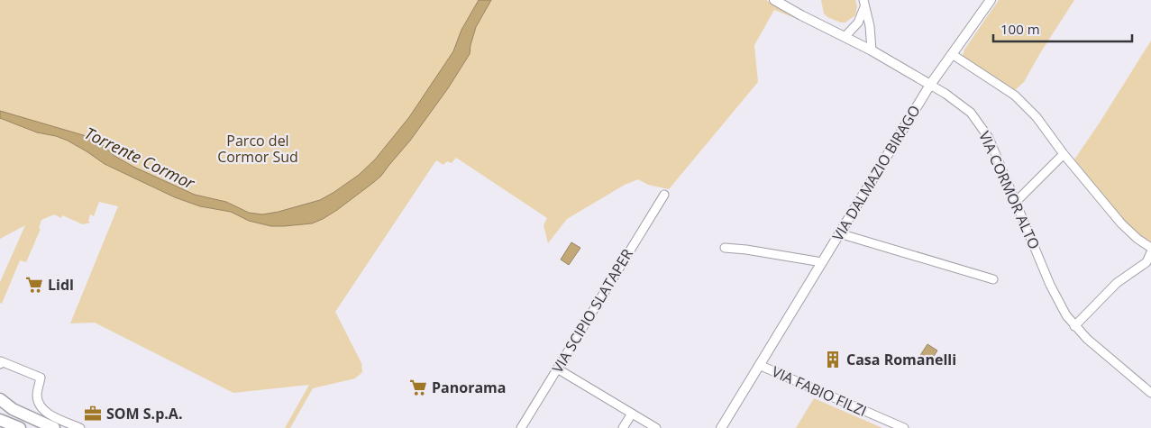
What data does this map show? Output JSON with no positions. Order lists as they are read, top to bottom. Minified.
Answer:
{"streets":{"street":["VIA DALMAZIO BIRAGO","VIA CORMOR ALTO","VIA SCIPIO SLATAPER","VIA FABIO FILZI"]},"crossings":[["VIA DALMAZIO BIRAGO","VIA CORMOR ALTO"],["VIA DALMAZIO BIRAGO","VIA FABIO FILZI"]],"water":["Torrente Cormor"],"parks":["Parco del Cormor Sud"],"places":{"supermarket":["Lidl","Panorama"],"building":["Casa Romanelli"],"office":["SOM S.p.A."]},"scale_bar":"100 m"}
